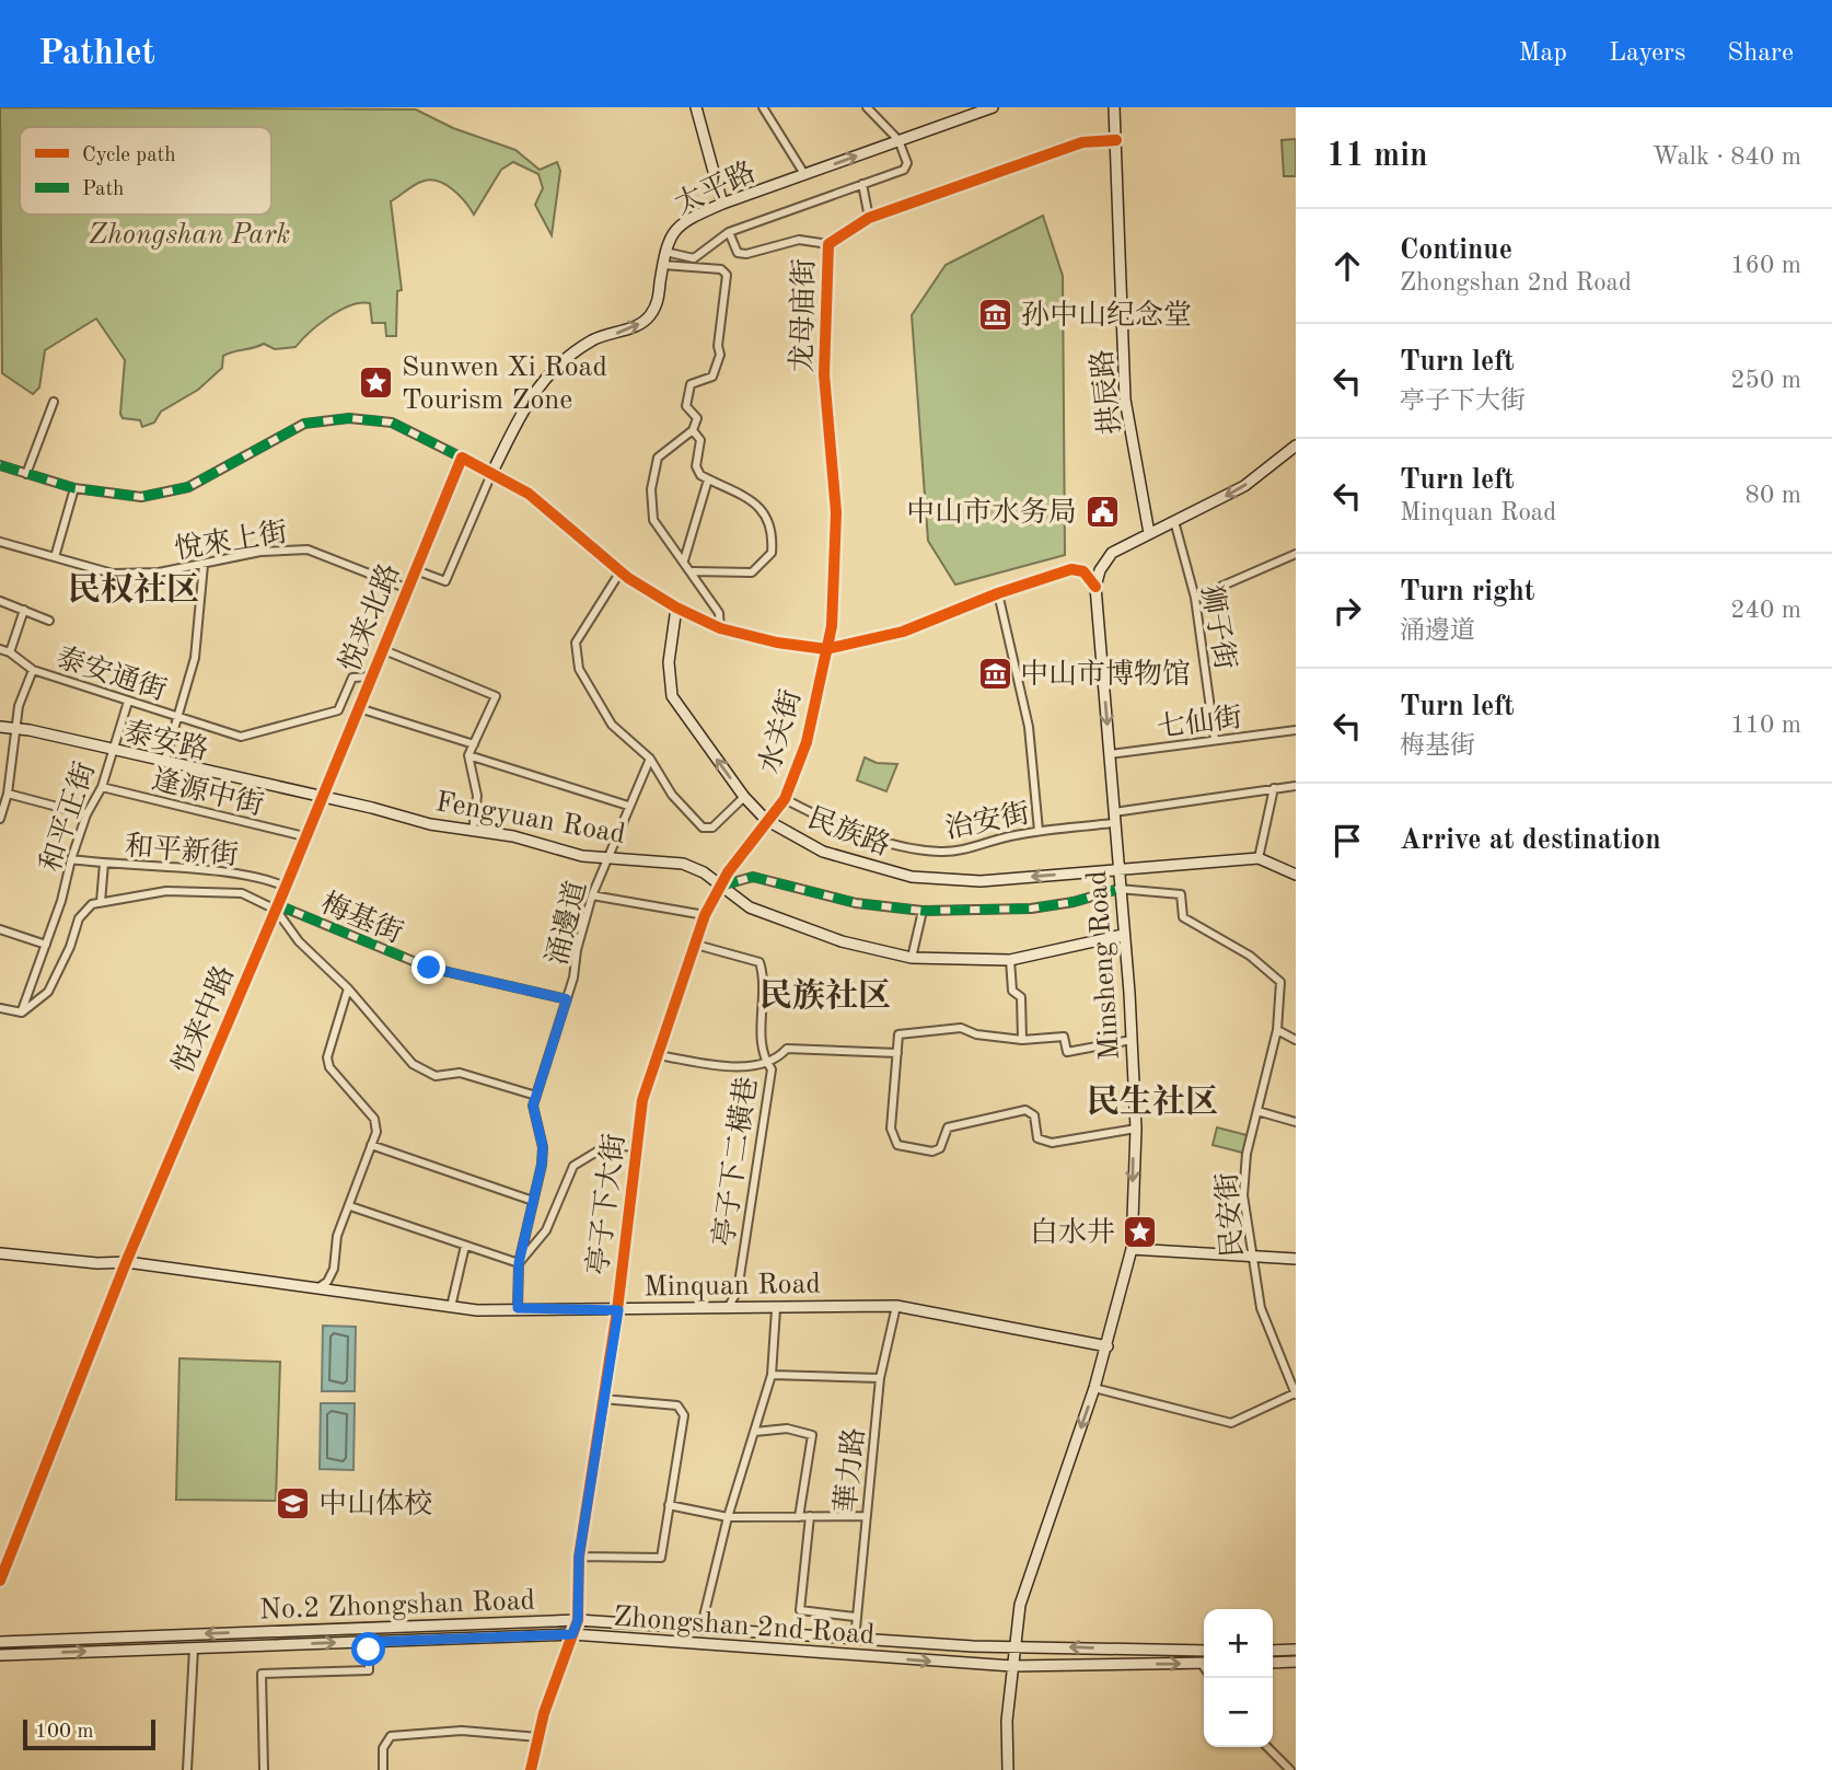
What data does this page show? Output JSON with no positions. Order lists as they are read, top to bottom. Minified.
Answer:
{"streets":{"street":["太平路","龙母庙街","拱辰路","悅來上街","悦来北路","狮子街","泰安通街","七仙街","水关街","泰安路","逢源中街","和平正街","Fengyuan Road","治安街","民族路","和平新街","梅基街","涌邊道","Minsheng Road","悦来中路","亭子下二橫巷","亭子下大街","民安街","Minquan Road","華力路","No.2 Zhongshan Road","Zhongshan 2nd Road"]},"crossings":[["龙母庙街","拱辰路"],["龙母庙街","水关街"],["悅來上街","悦来北路"],["悦来北路","泰安通街"],["悦来北路","泰安路"],["悦来北路","Fengyuan Road"],["悦来北路","悦来中路"],["狮子街","七仙街"],["泰安通街","和平正街"],["七仙街","Minsheng Road"],["水关街","治安街"],["水关街","民族路"],["水关街","亭子下大街"],["泰安路","和平正街"],["泰安路","Fengyuan Road"],["泰安路","悦来中路"],["逢源中街","和平正街"],["逢源中街","悦来中路"],["和平正街","和平新街"],["Fengyuan Road","涌邊道"],["Fengyuan Road","Minsheng Road"],["Fengyuan Road","悦来中路"],["Fengyuan Road","亭子下大街"],["治安街","Minsheng Road"],["民族路","Minsheng Road"],["民族路","亭子下大街"],["和平新街","悦来中路"],["梅基街","涌邊道"],["梅基街","悦来中路"],["涌邊道","Minquan Road"],["Minsheng Road","民安街"],["Minsheng Road","Minquan Road"],["Minsheng Road","No.2 Zhongshan Road"],["Minsheng Road","Zhongshan 2nd Road"],["悦来中路","Minquan Road"],["亭子下二橫巷","亭子下大街"],["亭子下二橫巷","Minquan Road"],["亭子下大街","Minquan Road"],["亭子下大街","No.2 Zhongshan Road"],["Minquan Road","華力路"],["華力路","No.2 Zhongshan Road"]],"one_way":["太平路","Minsheng Road","No.2 Zhongshan Road","Zhongshan 2nd Road"],"districts":["民权社区","民族社区","民生社区"],"parks":["Zhongshan Park"],"places":{"museum":["孙中山纪念堂","中山市博物馆"],"place":["Sunwen Xi Road Tourism Zone","白水井"],"public building":["中山市水务局"],"school or university":["中山体校"]},"legend":["Cycle path","Path"],"scale_bar":"100 m","page":{"header":"Pathlet","nav":["Map","Layers","Share"],"heading":["11 min","Walk · 840 m"],"list":[["Continue","Zhongshan 2nd Road","160 m"],["Turn left","亭子下大街","250 m"],["Turn left","Minquan Road","80 m"],["Turn right","涌邊道","240 m"],["Turn left","梅基街","110 m"],"Arrive at destination"],"map_buttons":["+","−"],"scale":"100 m"}}
